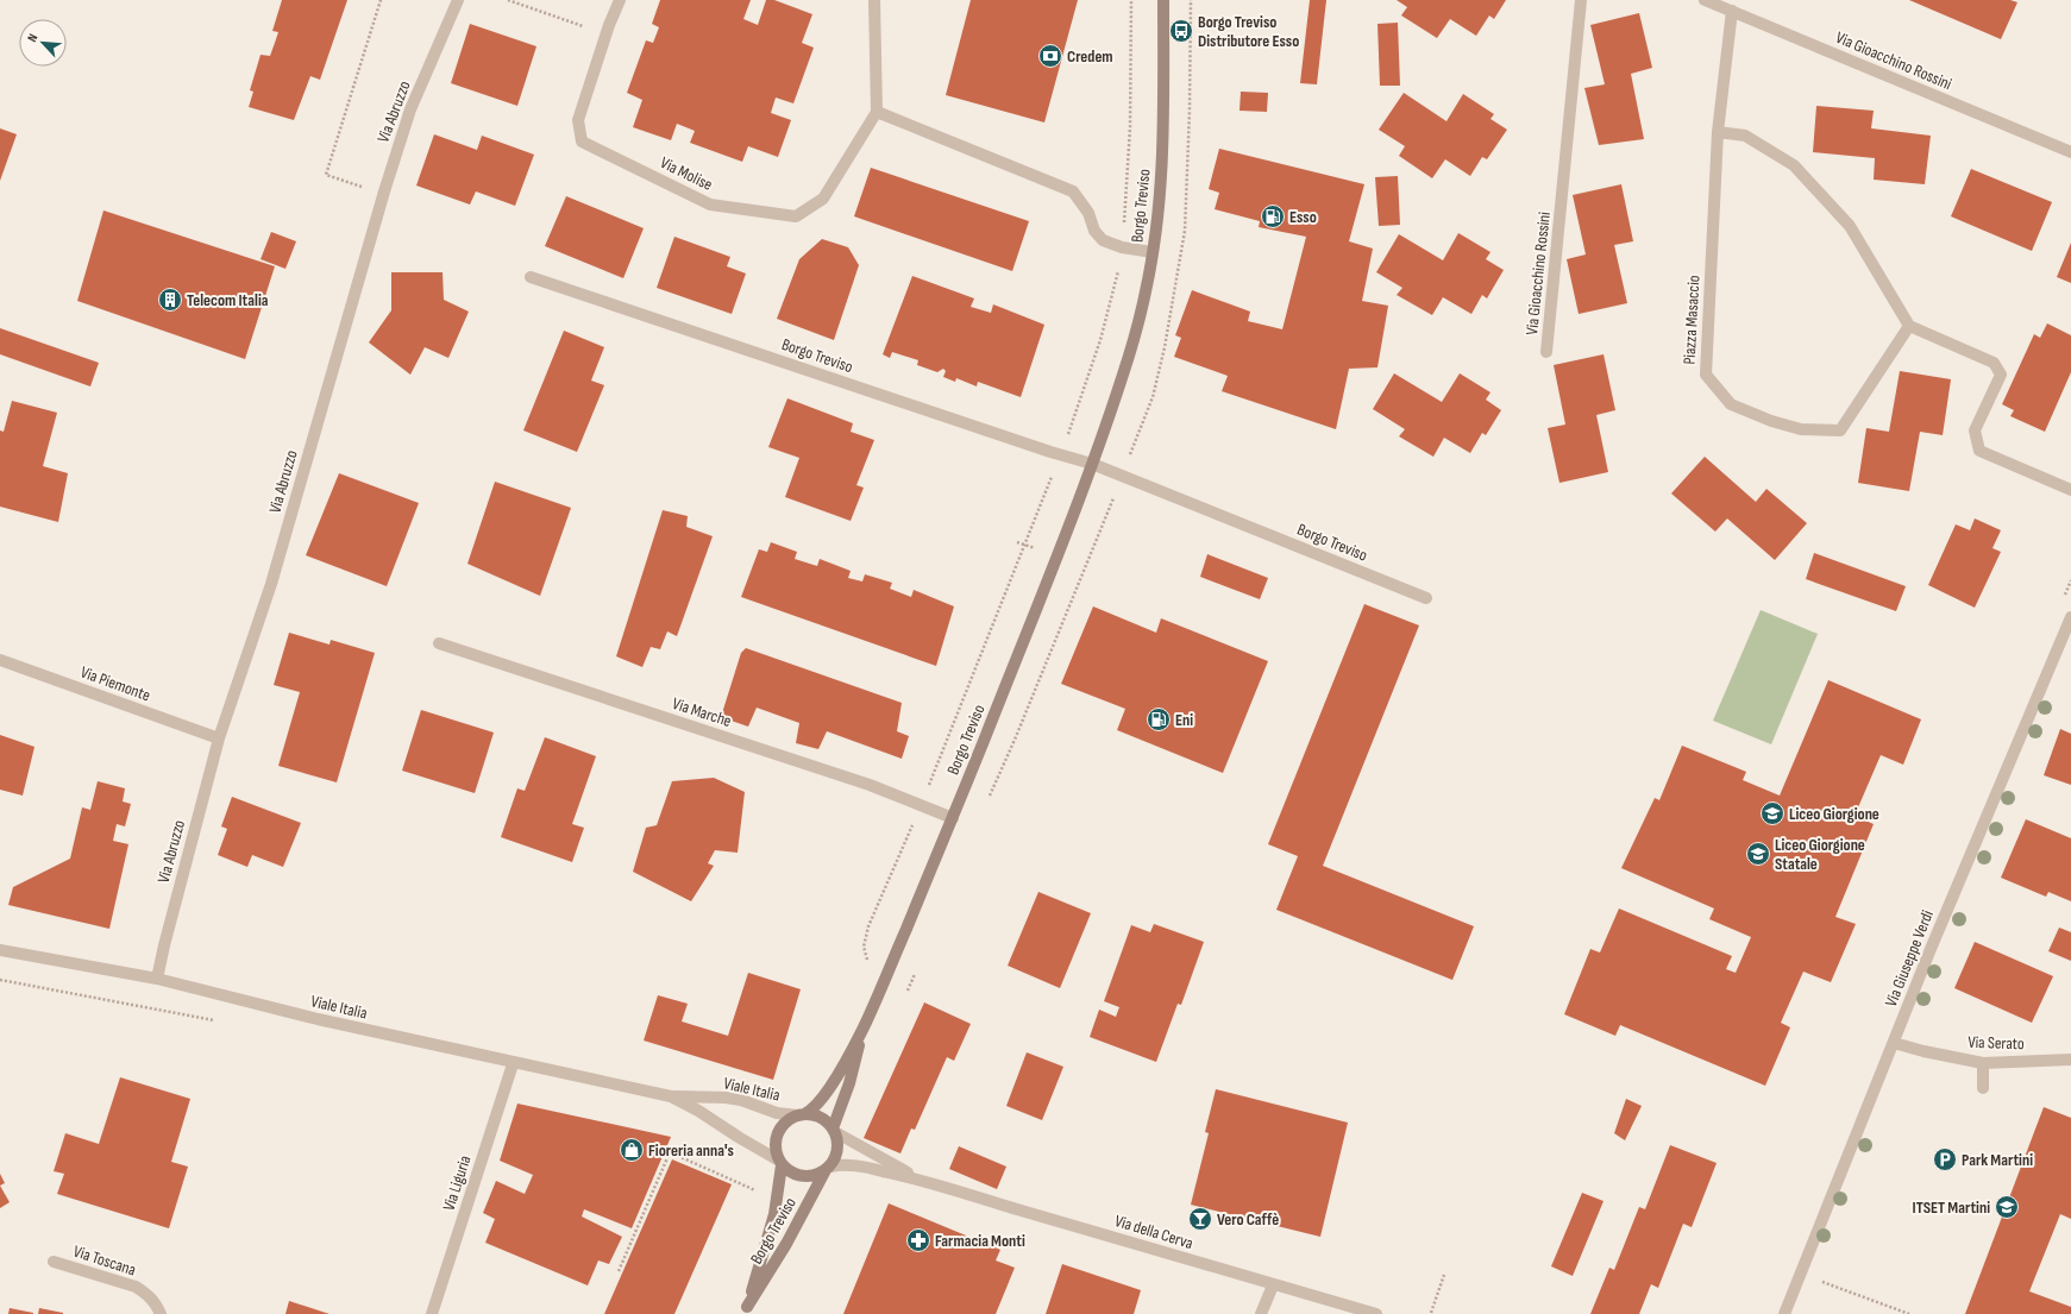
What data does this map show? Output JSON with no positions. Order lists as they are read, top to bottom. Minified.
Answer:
{"streets":{"street":["Via Gioacchino Rossini","Via Abruzzo","Via Molise","Borgo Treviso","Piazza Masaccio","Via Piemonte","Via Marche","Via Giuseppe Verdi","Viale Italia","Via Serato","Via Liguria","Via della Cerva","Via Toscana"]},"crossings":[["Via Gioacchino Rossini","Piazza Masaccio"],["Via Abruzzo","Via Piemonte"],["Via Abruzzo","Viale Italia"],["Borgo Treviso","Via Marche"],["Borgo Treviso","Viale Italia"],["Borgo Treviso","Via della Cerva"],["Via Giuseppe Verdi","Via Serato"],["Viale Italia","Via Liguria"],["Viale Italia","Via della Cerva"]],"places":{"bus stop":["Borgo Treviso Distributore Esso"],"bank":["Credem"],"fuel station":["Esso","Eni"],"building":["Telecom Italia"],"school or university":["Liceo Giorgione","Liceo Giorgione Statale","ITSET Martini"],"shop":["Fioreria anna's"],"parking":["Park Martini"],"bar":["Vero Caffè"],"pharmacy":["Farmacia Monti"]},"north":"top left"}
